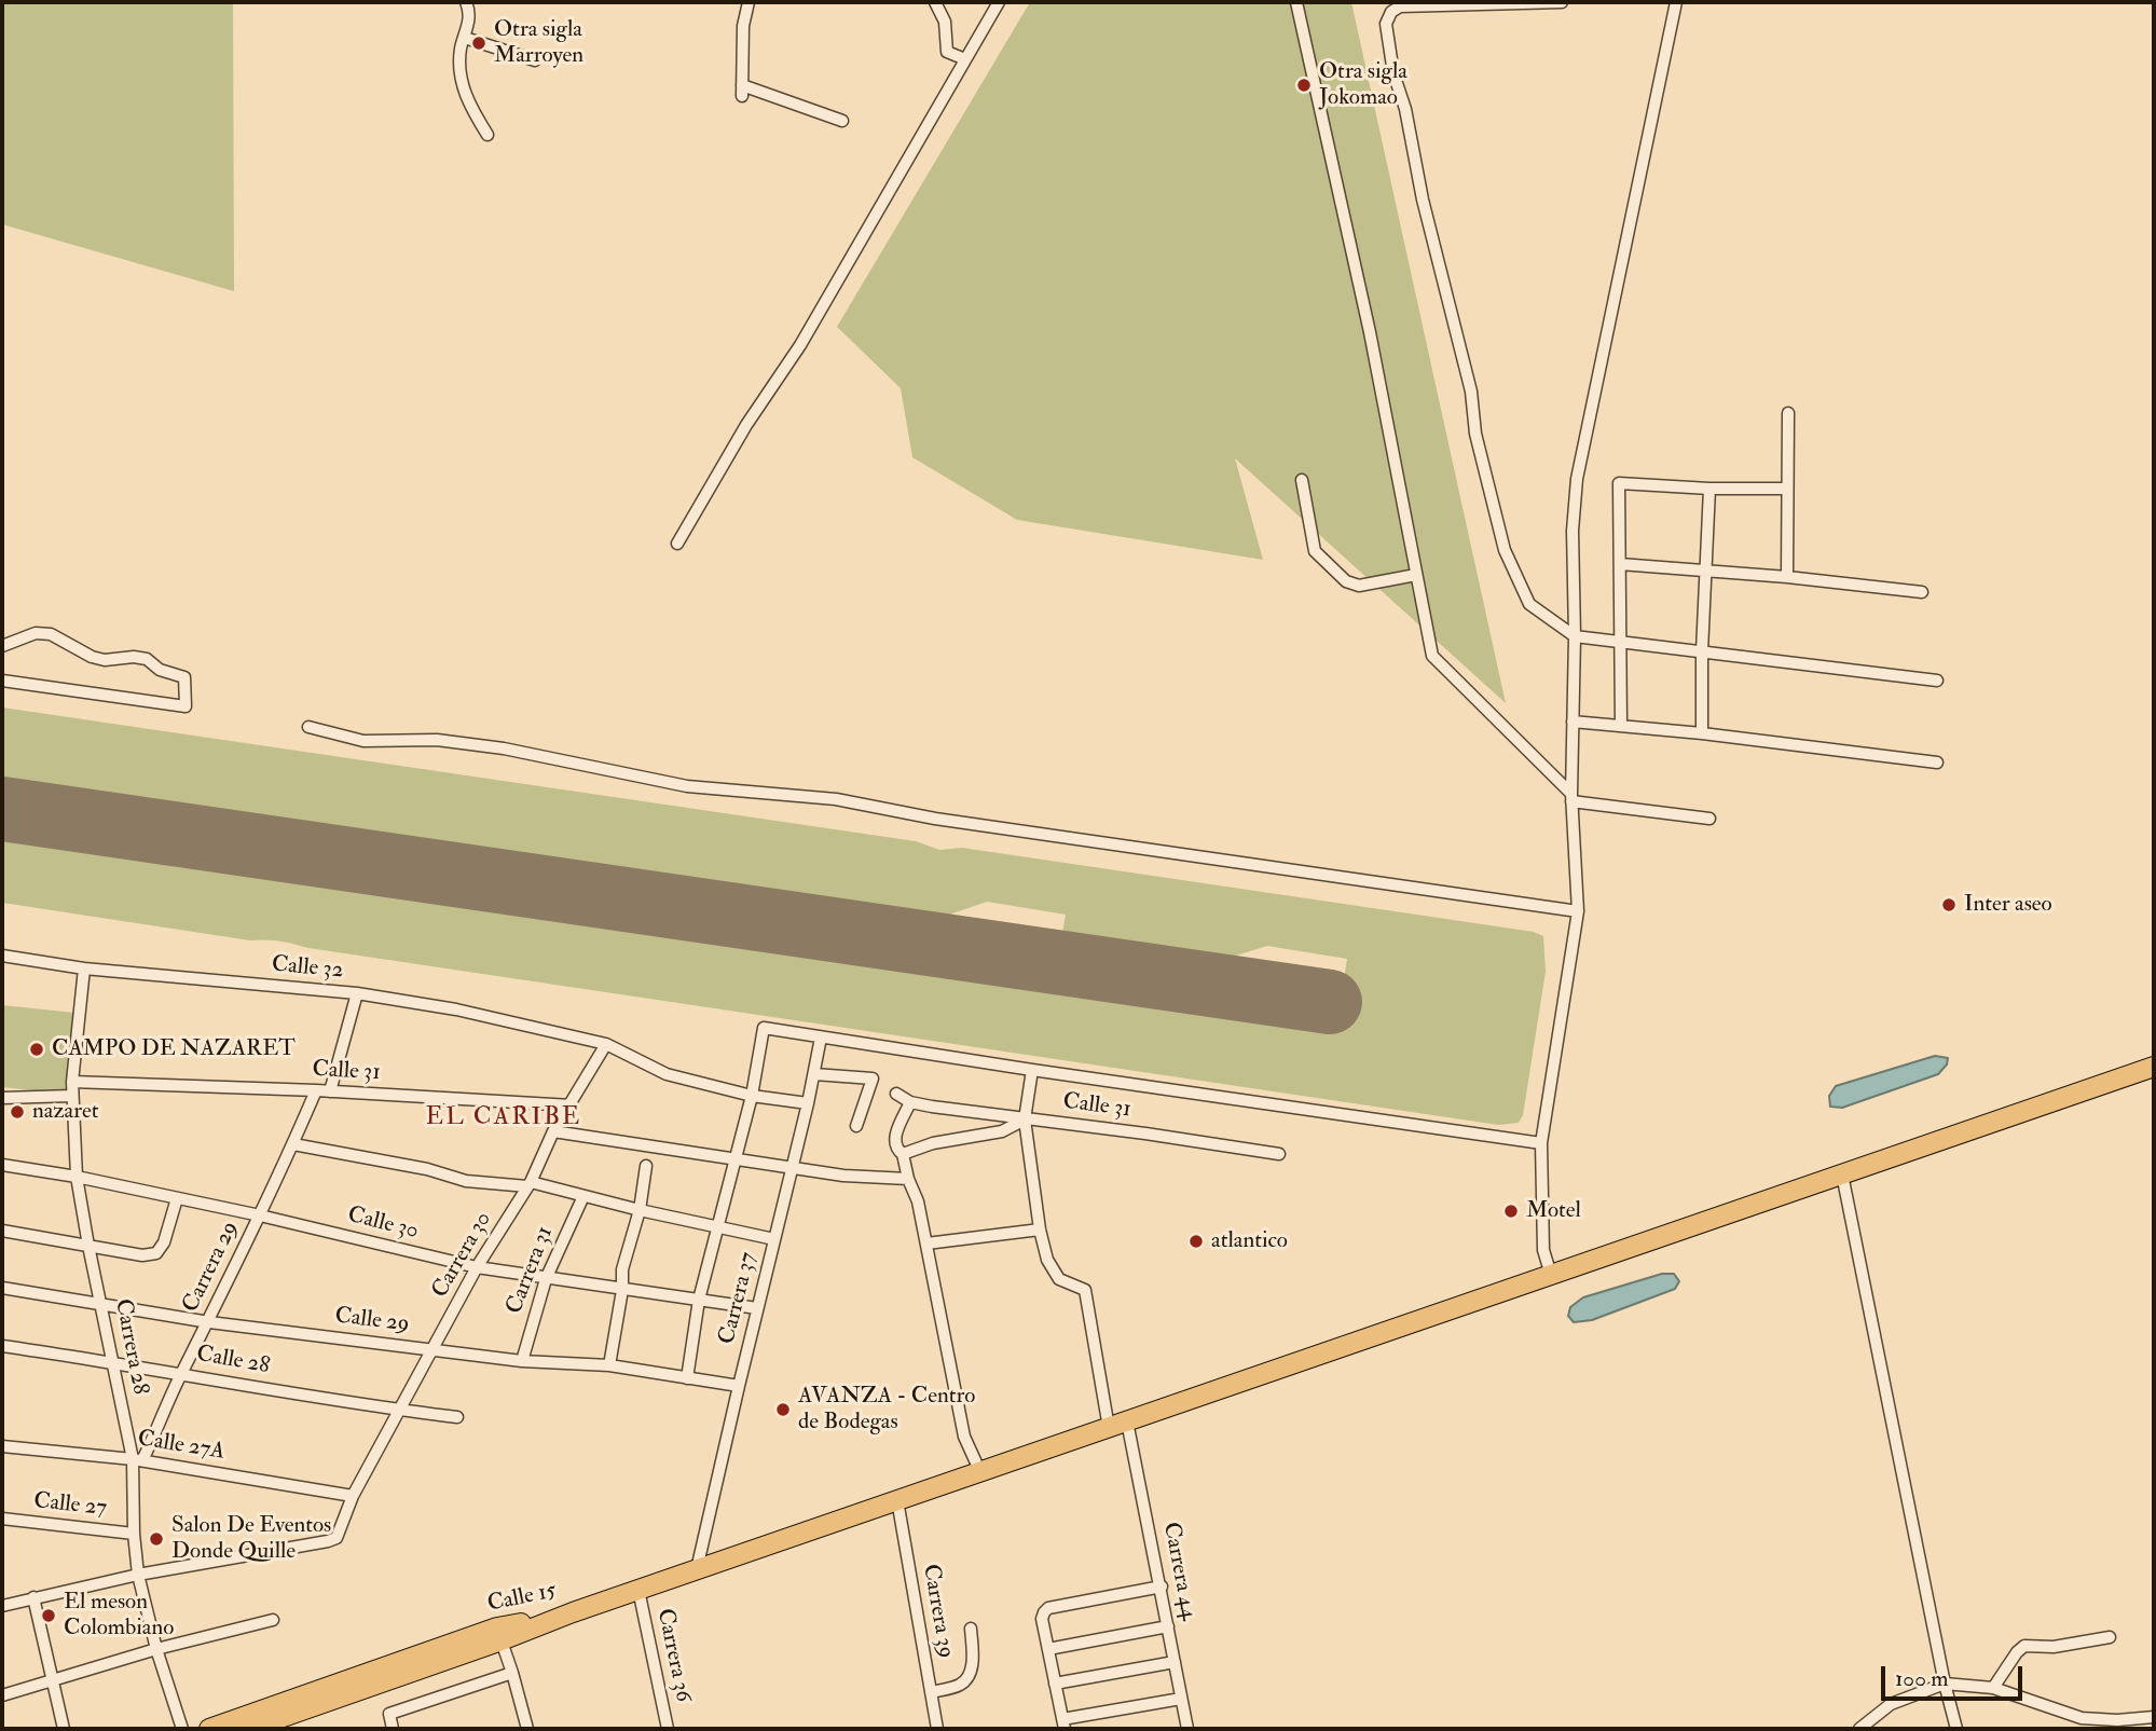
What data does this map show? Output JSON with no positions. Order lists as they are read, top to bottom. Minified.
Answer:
{"streets":{"highway":["Calle 15"],"street":["Calle 32","Calle 31","Calle 30","Carrera 30","Carrera 29","Carrera 31","Carrera 37","Calle 29","Carrera 28","Calle 28","Calle 27A","Calle 27","Carrera 44","Carrera 39","Carrera 36"]},"crossings":[["Calle 32","Carrera 30"],["Calle 32","Carrera 37"],["Calle 32","Carrera 28"],["Calle 31","Carrera 30"],["Calle 31","Carrera 29"],["Calle 31","Carrera 28"],["Calle 30","Carrera 30"],["Calle 30","Carrera 29"],["Calle 30","Carrera 31"],["Calle 30","Carrera 37"],["Calle 30","Carrera 28"],["Carrera 30","Calle 29"],["Carrera 30","Carrera 28"],["Carrera 30","Calle 28"],["Carrera 30","Calle 27A"],["Carrera 29","Calle 29"],["Carrera 29","Carrera 28"],["Carrera 29","Calle 28"],["Carrera 29","Calle 27A"],["Carrera 31","Calle 29"],["Carrera 37","Calle 29"],["Carrera 37","Calle 15"],["Calle 29","Carrera 28"],["Carrera 28","Calle 28"],["Carrera 28","Calle 27A"],["Carrera 28","Calle 27"],["Carrera 44","Calle 15"],["Calle 15","Carrera 39"],["Calle 15","Carrera 36"]],"districts":["EL CARIBE"],"places":["Otra sigla Marroyen","Otra sigla Jokomao","Inter aseo","CAMPO DE NAZARET","nazaret","Motel","atlantico","AVANZA - Centro de Bodegas","Salon De Eventos Donde Quille","El meson Colombiano"],"scale_bar":"100 m"}
